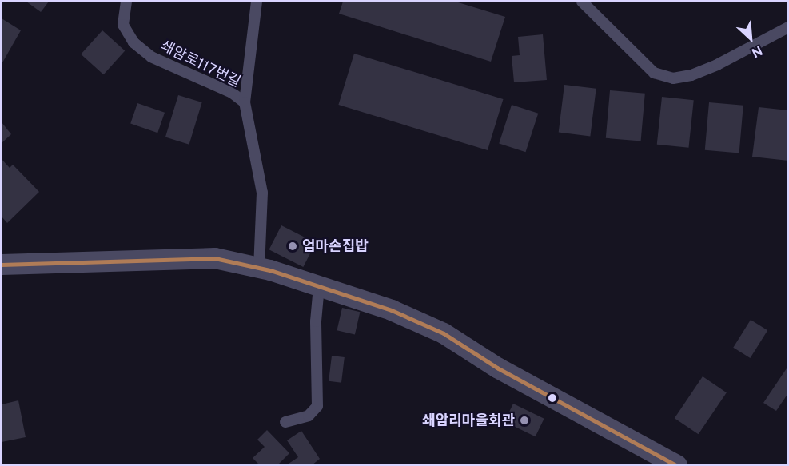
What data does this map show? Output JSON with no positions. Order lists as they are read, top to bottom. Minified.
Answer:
{"streets":{"lane":["쇄암로117번길"]},"places":["엄마손집밥","쇄암리마을회관"],"north":"bottom right"}
